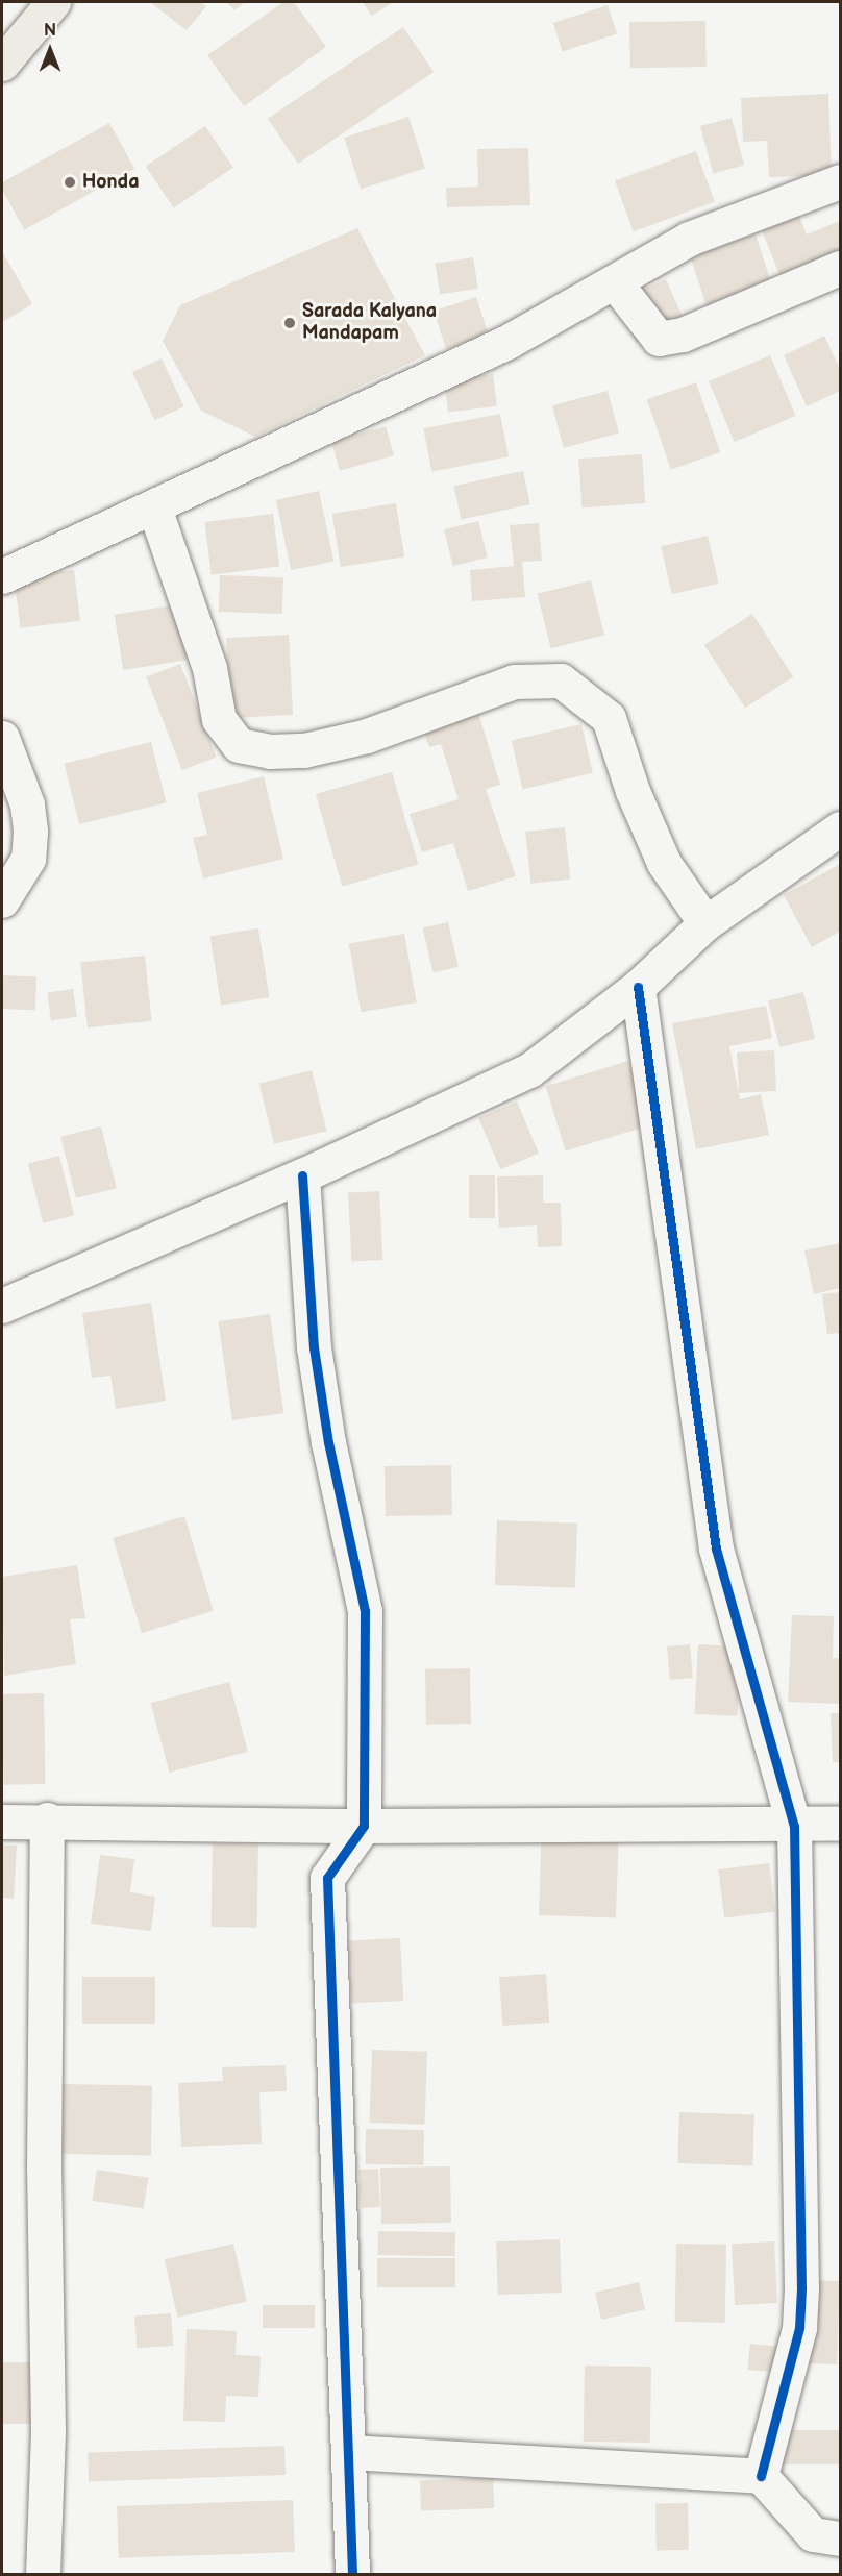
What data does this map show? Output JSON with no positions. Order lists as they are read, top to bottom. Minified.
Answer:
{"places":["Honda","Sarada Kalyana Mandapam"],"north":"top"}
